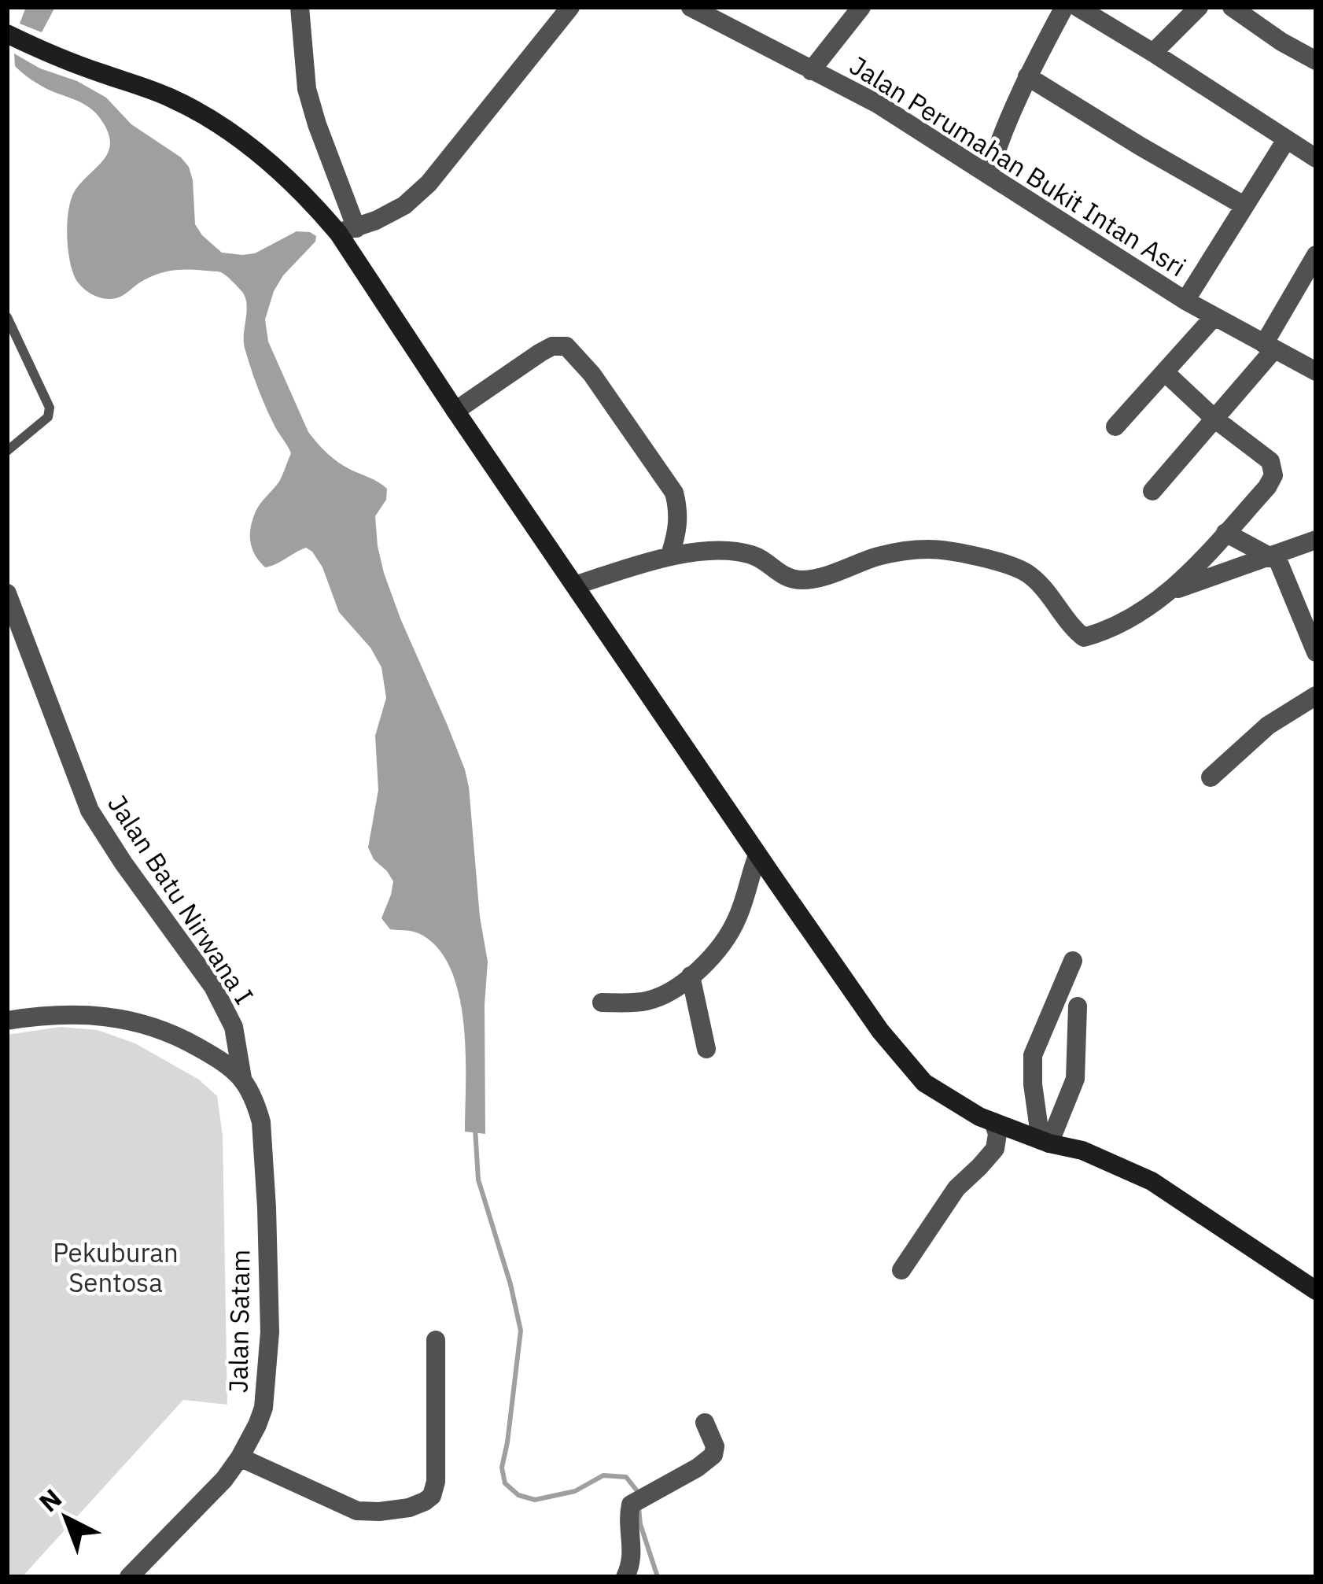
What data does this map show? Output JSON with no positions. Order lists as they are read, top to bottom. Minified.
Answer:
{"streets":{"street":["Jalan Perumahan Bukit Intan Asri","Jalan Batu Nirwana I","Jalan Satam"]},"crossings":[["Jalan Batu Nirwana I","Jalan Satam"]],"parks":["Pekuburan Sentosa"],"north":"top left"}
